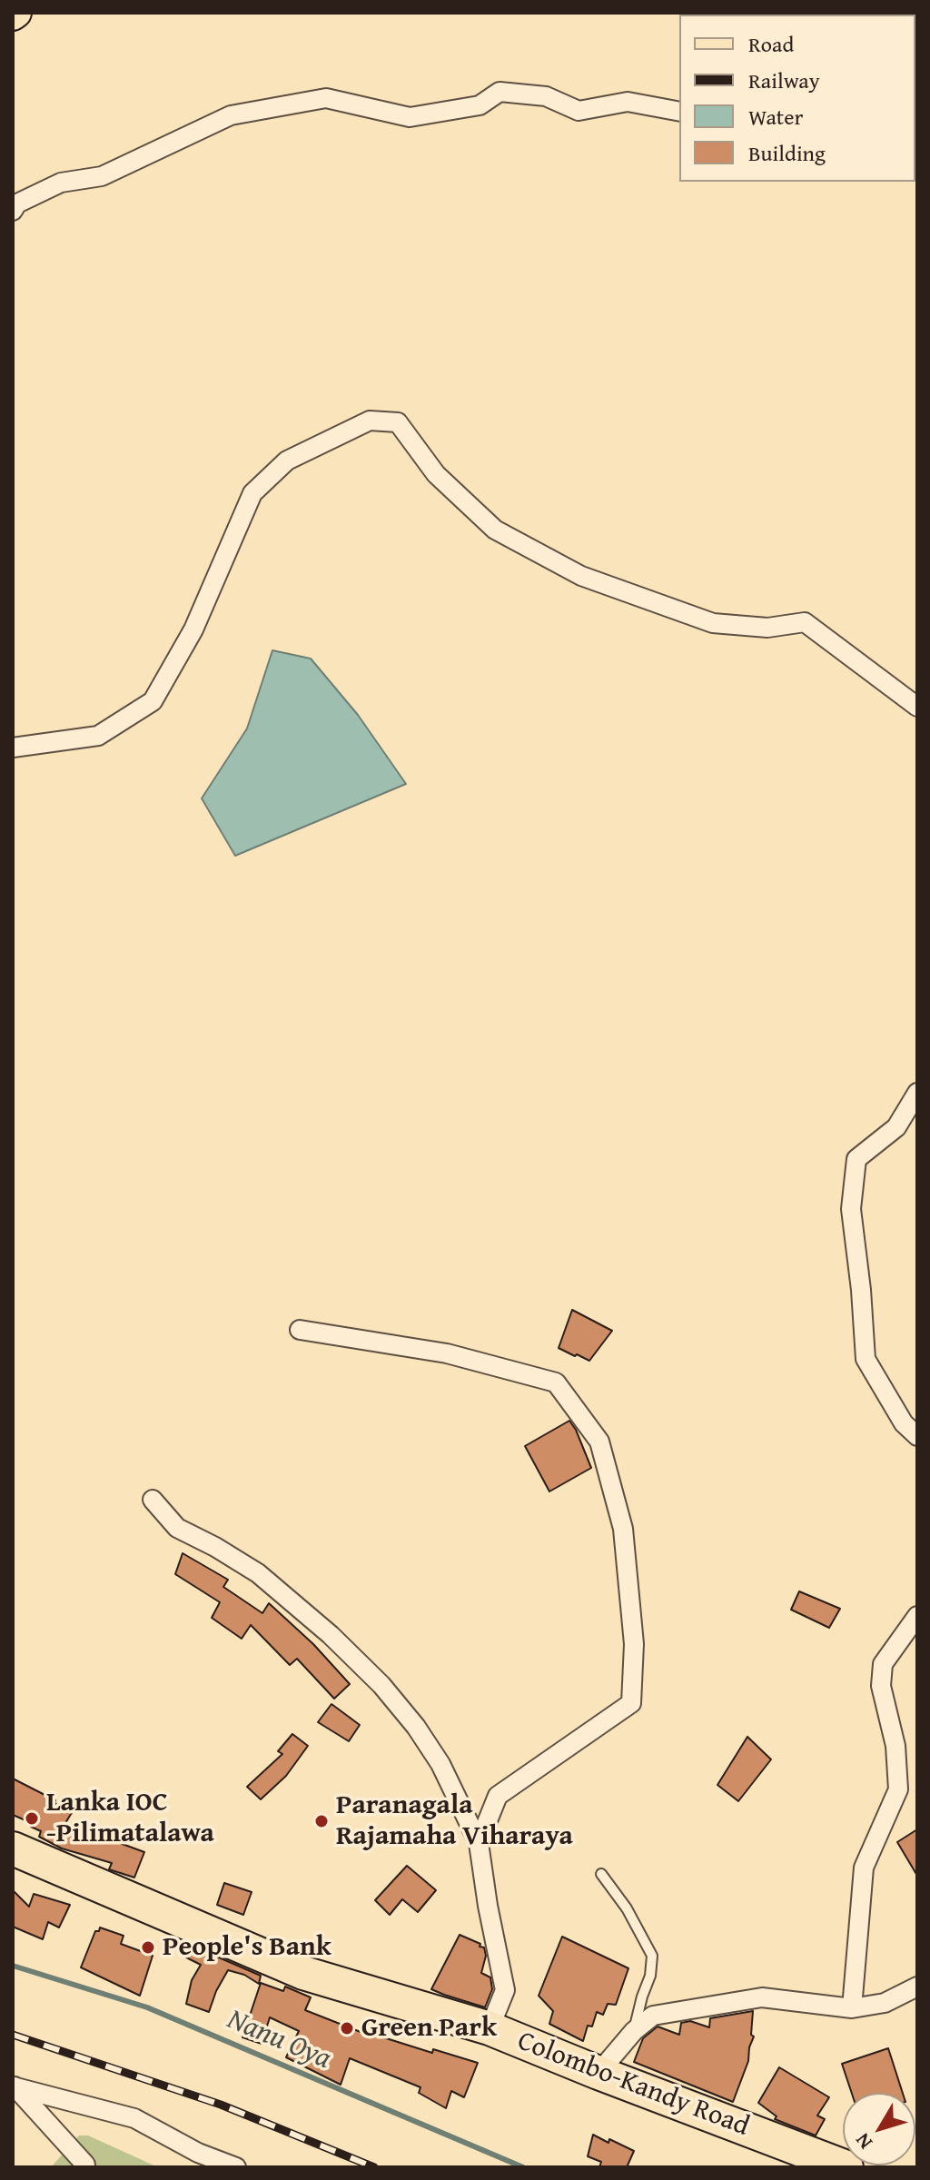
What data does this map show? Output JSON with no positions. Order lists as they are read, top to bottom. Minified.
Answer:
{"streets":{"highway":["Colombo-Kandy Road"]},"water":["Nanu Oya"],"places":["Lanka IOC -Pilimatalawa","Paranagala Rajamaha Viharaya","People's Bank","Green Park"],"legend":["Road","Railway","Water","Building"],"north":"bottom left"}
